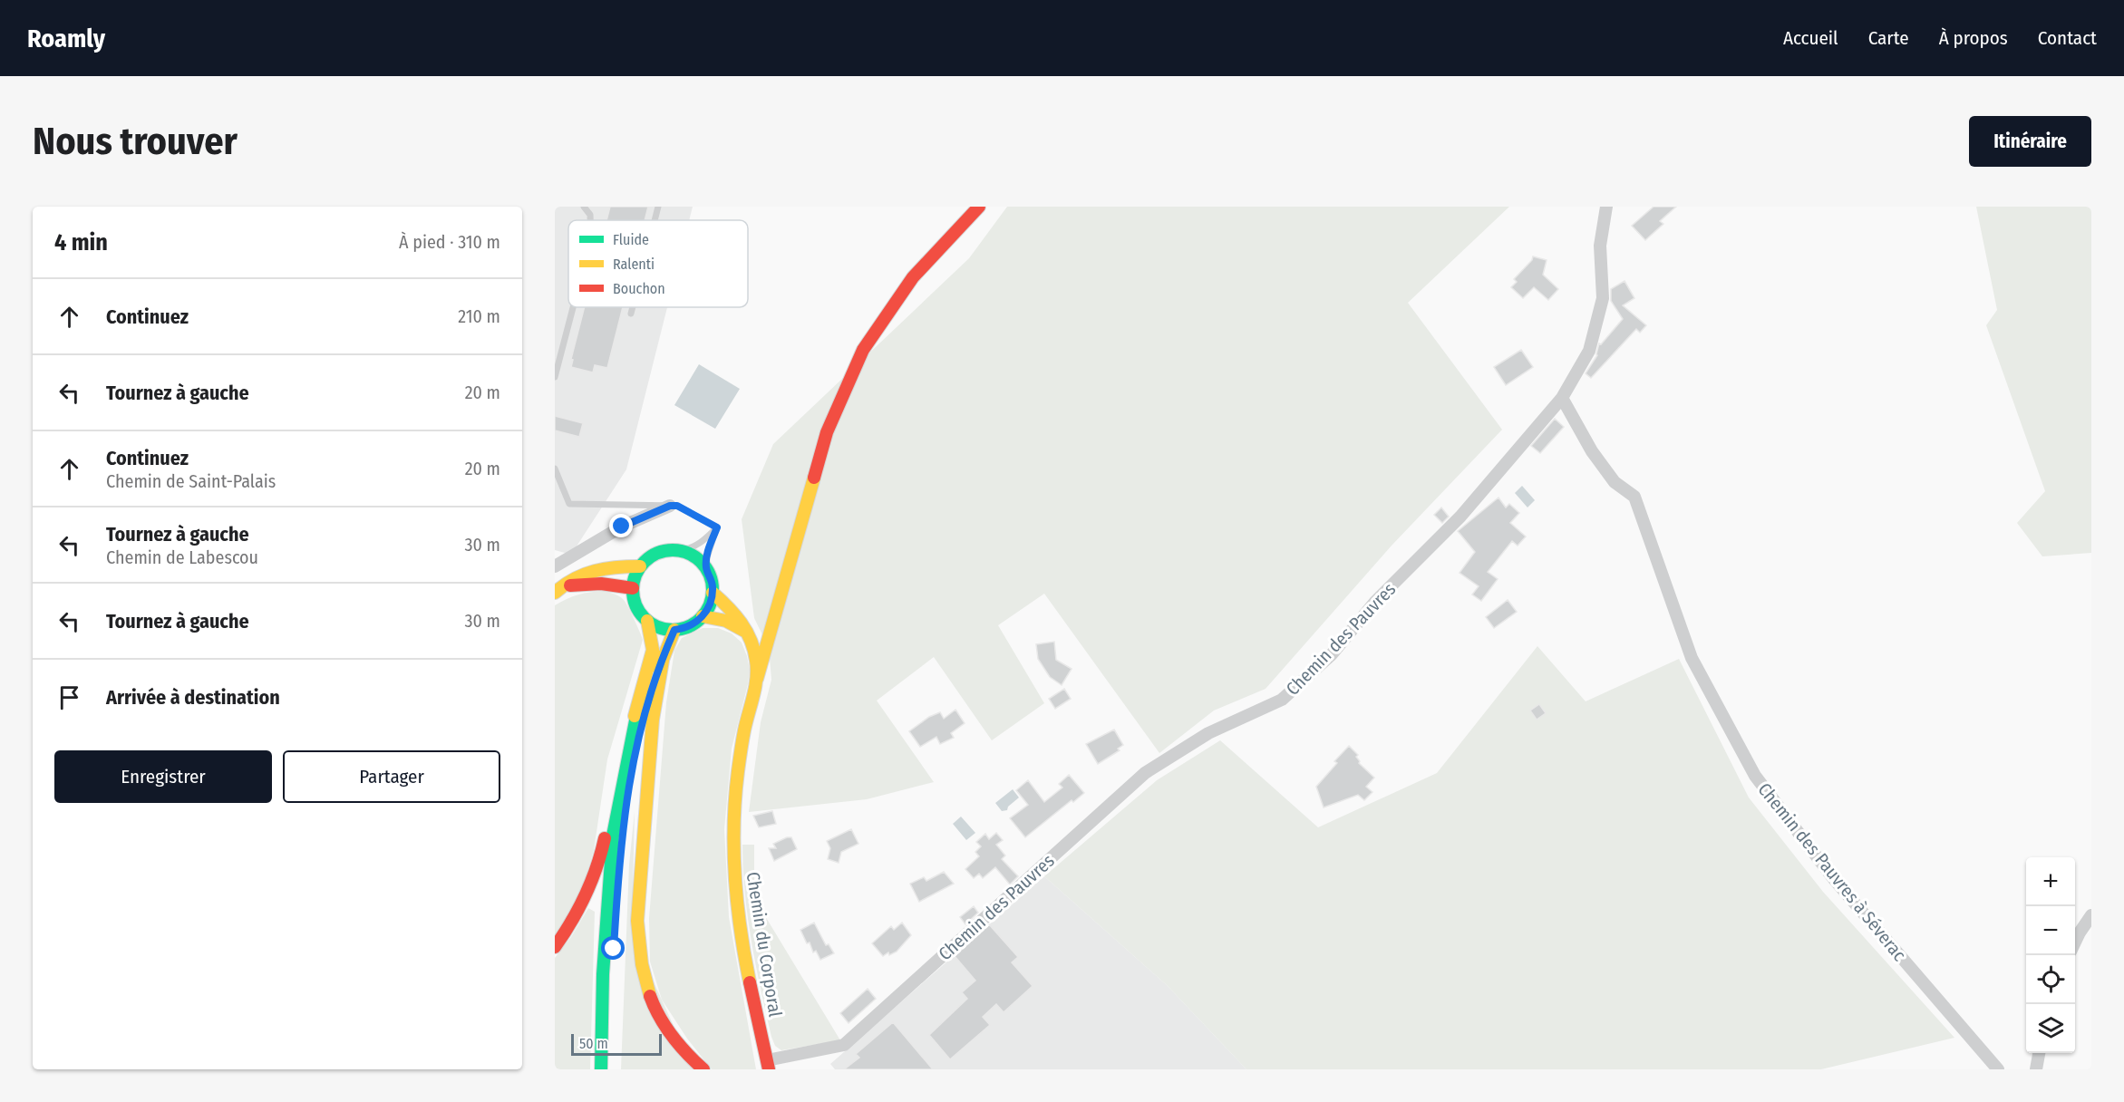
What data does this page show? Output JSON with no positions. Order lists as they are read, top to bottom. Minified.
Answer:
{"streets":{"main road":["Chemin du Corporal"],"street":["Chemin des Pauvres","Chemin des Pauvres à Séverac"]},"crossings":[["Chemin des Pauvres","Chemin des Pauvres à Séverac"],["Chemin des Pauvres","Chemin du Corporal"]],"legend":["Fluide","Ralenti","Bouchon"],"scale_bar":"50 m","page":{"header":"Roamly","nav":["Accueil","Carte","À propos","Contact"],"buttons":["Itinéraire",["Enregistrer","Partager"]],"title":"Nous trouver","heading":["4 min","À pied · 310 m"],"list":[["Continuez","210 m"],["Tournez à gauche","20 m"],["Continuez","Chemin de Saint-Palais","20 m"],["Tournez à gauche","Chemin de Labescou","30 m"],["Tournez à gauche","30 m"],"Arrivée à destination"],"map_buttons":["+","−"],"scale":"50 m"}}
